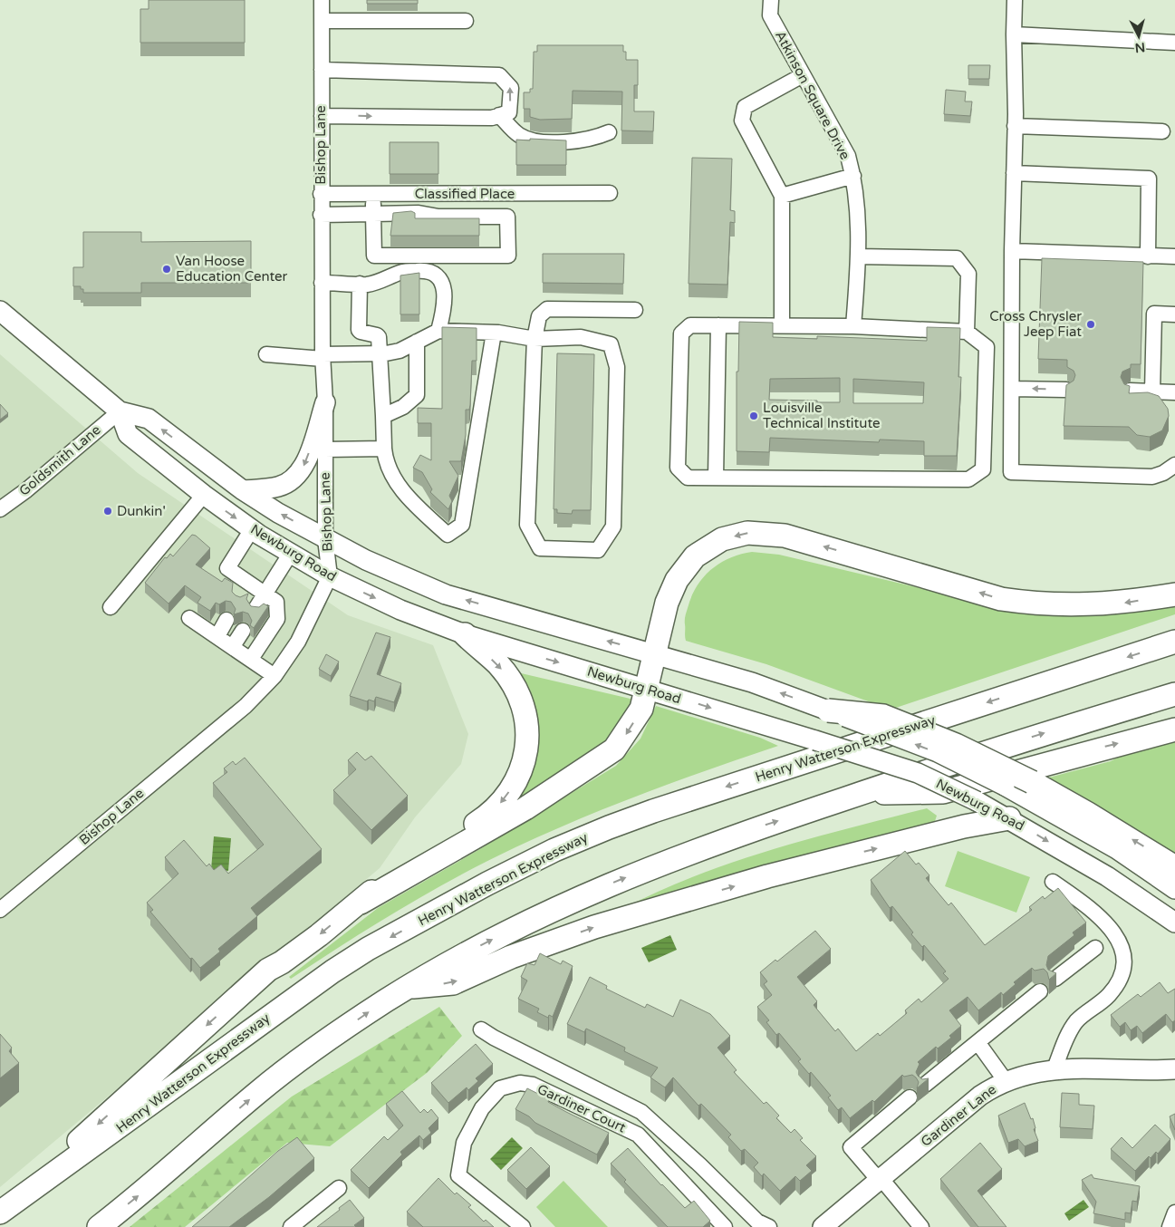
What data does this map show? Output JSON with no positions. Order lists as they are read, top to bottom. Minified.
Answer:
{"streets":{"highway":["Henry Watterson Expressway"],"main road":["Newburg Road","Gardiner Lane"],"street":["Atkinson Square Drive","Bishop Lane","Classified Place","Goldsmith Lane","Gardiner Court"]},"crossings":[["Bishop Lane","Classified Place"],["Bishop Lane","Newburg Road"],["Goldsmith Lane","Newburg Road"]],"places":["Van Hoose Education Center","Cross Chrysler Jeep Fiat","Louisville Technical Institute","Dunkin'"],"north":"bottom"}
